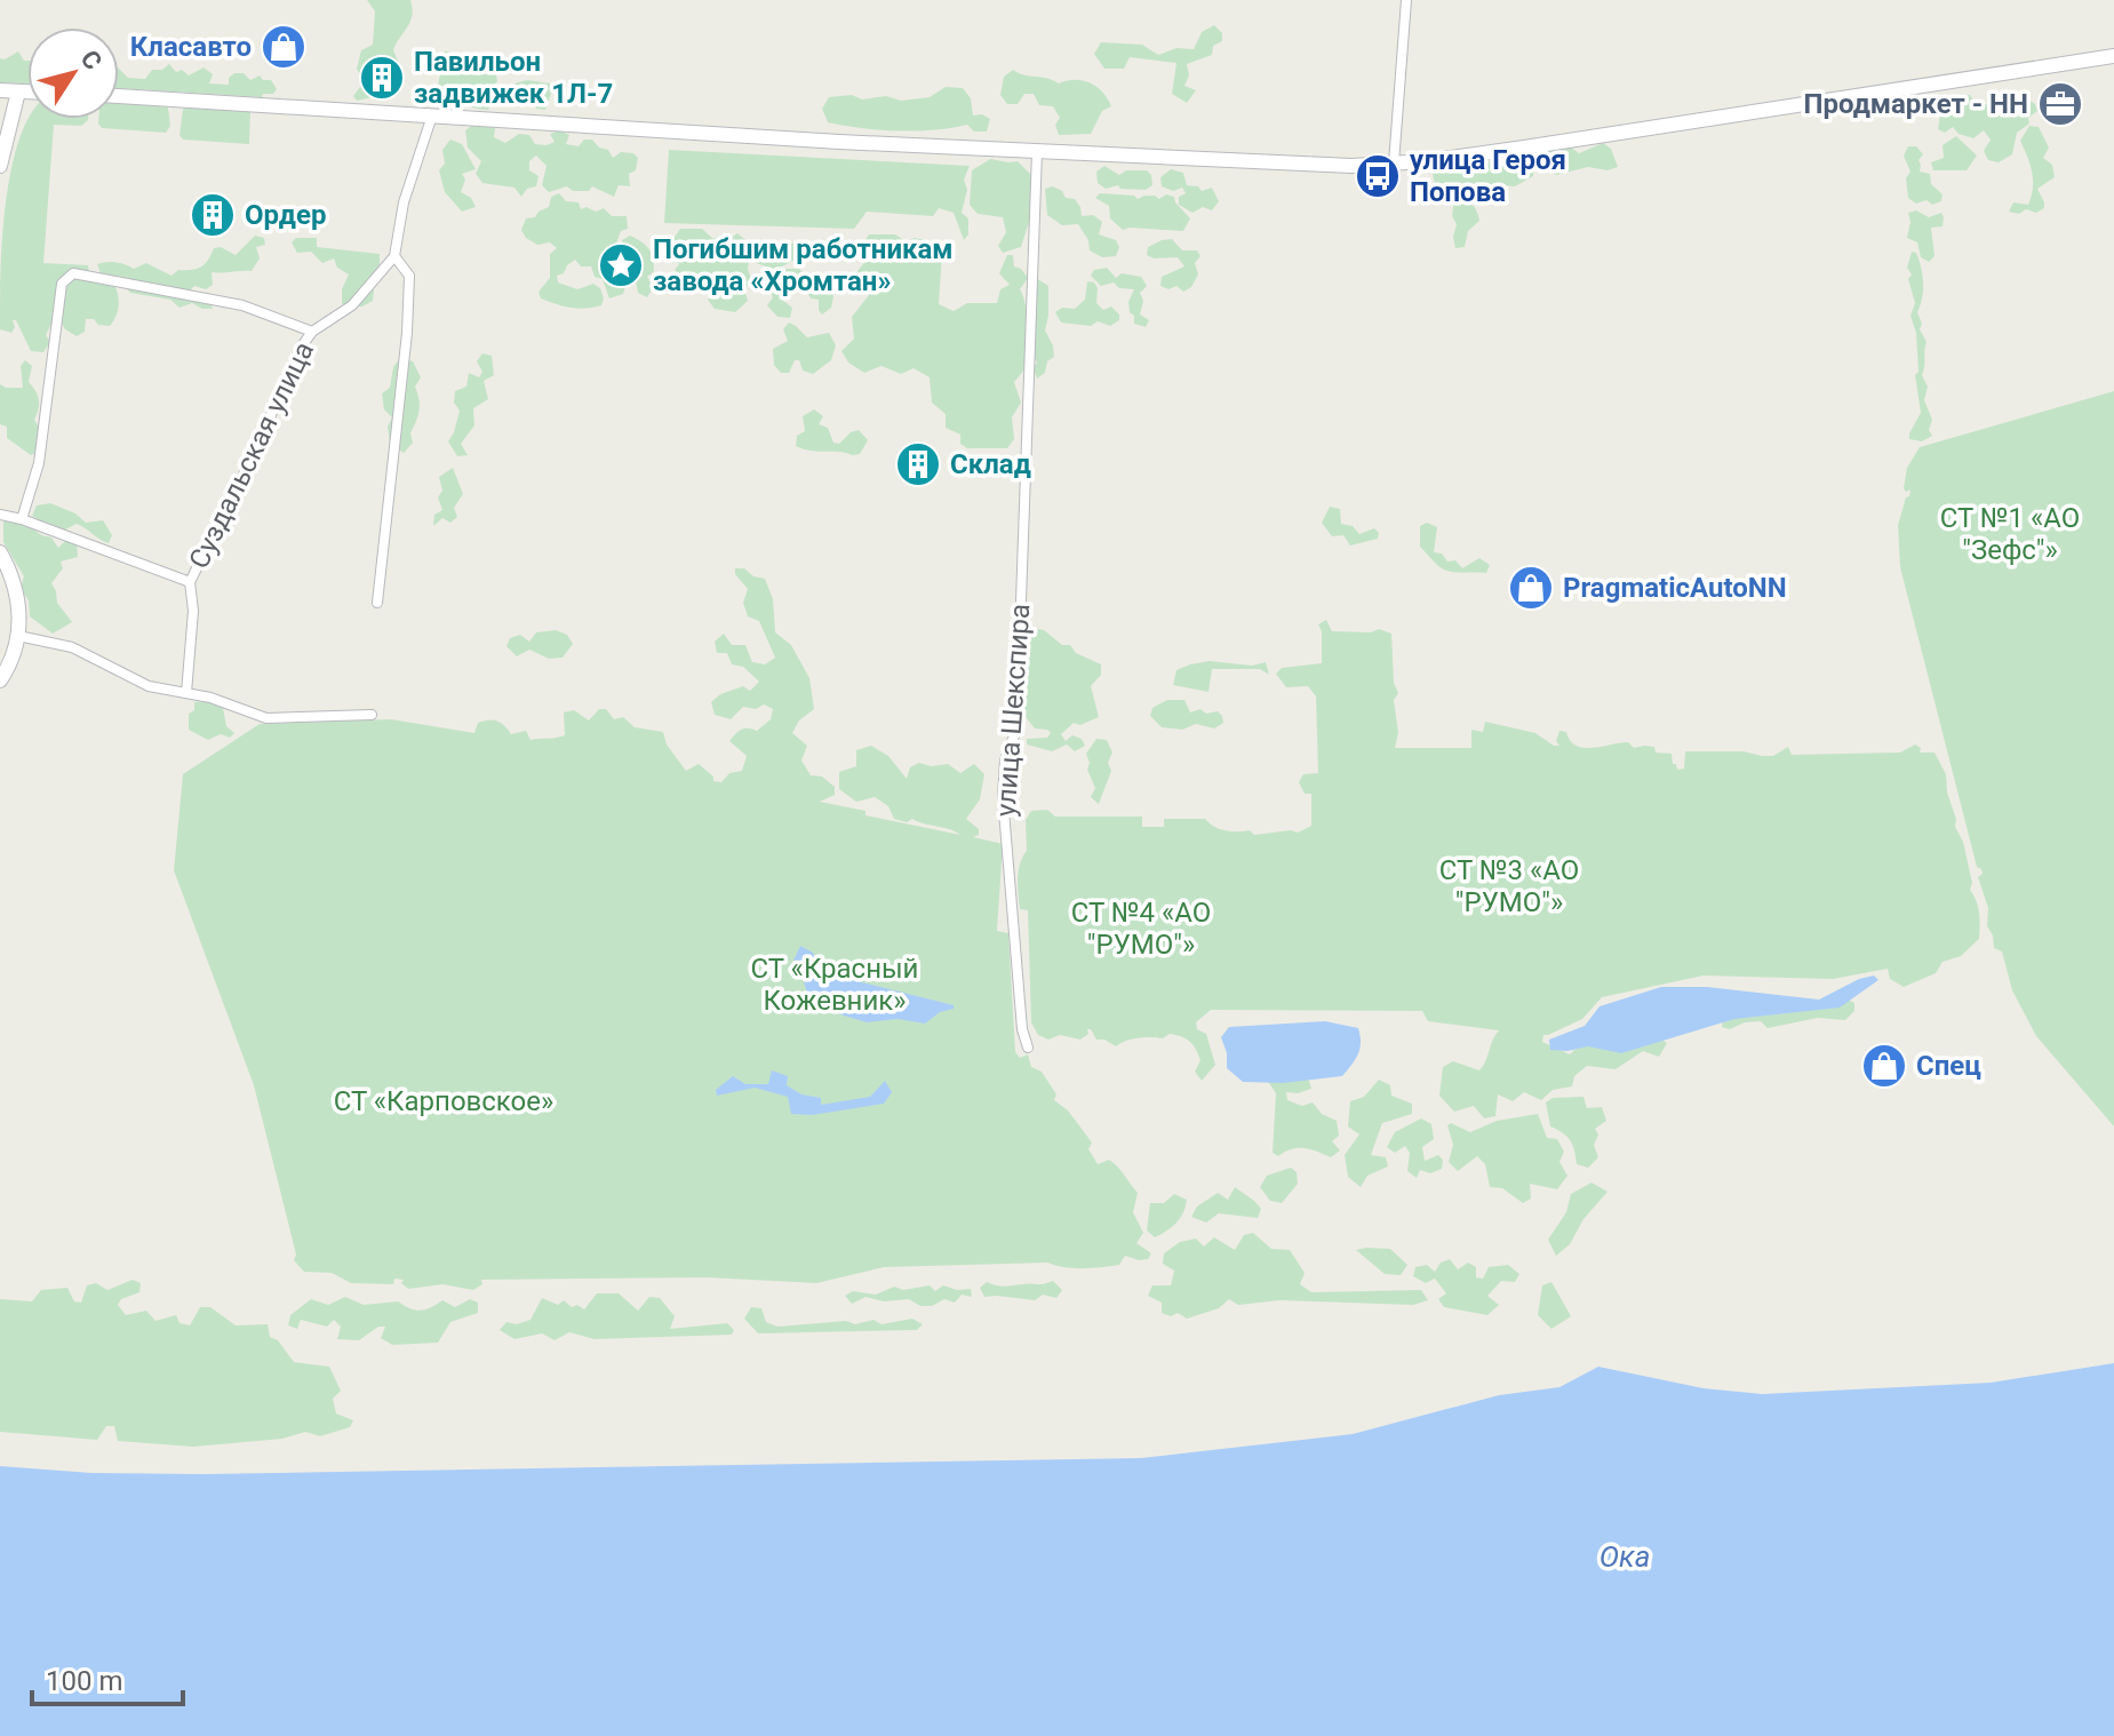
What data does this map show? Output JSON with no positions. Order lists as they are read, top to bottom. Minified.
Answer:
{"streets":{"street":["Суздальская улица","улица Шекспира"]},"water":["Ока"],"parks":["СТ №1 «АО \"Зефс\"»","СТ №3 «АО \"РУМО\"»","СТ №4 «АО \"РУМО\"»","СТ «Красный Кожевник»","СТ «Карповское»"],"places":{"shop":["Класавто","PragmaticAutoNN","Спец"],"building":["Павильон задвижек 1Л-7","Ордер","Склад"],"office":["Продмаркет - НН"],"bus stop":["улица Героя Попова"],"place":["Погибшим работникам завода «Хромтан»"]},"scale_bar":"100 m","north":"top right"}
